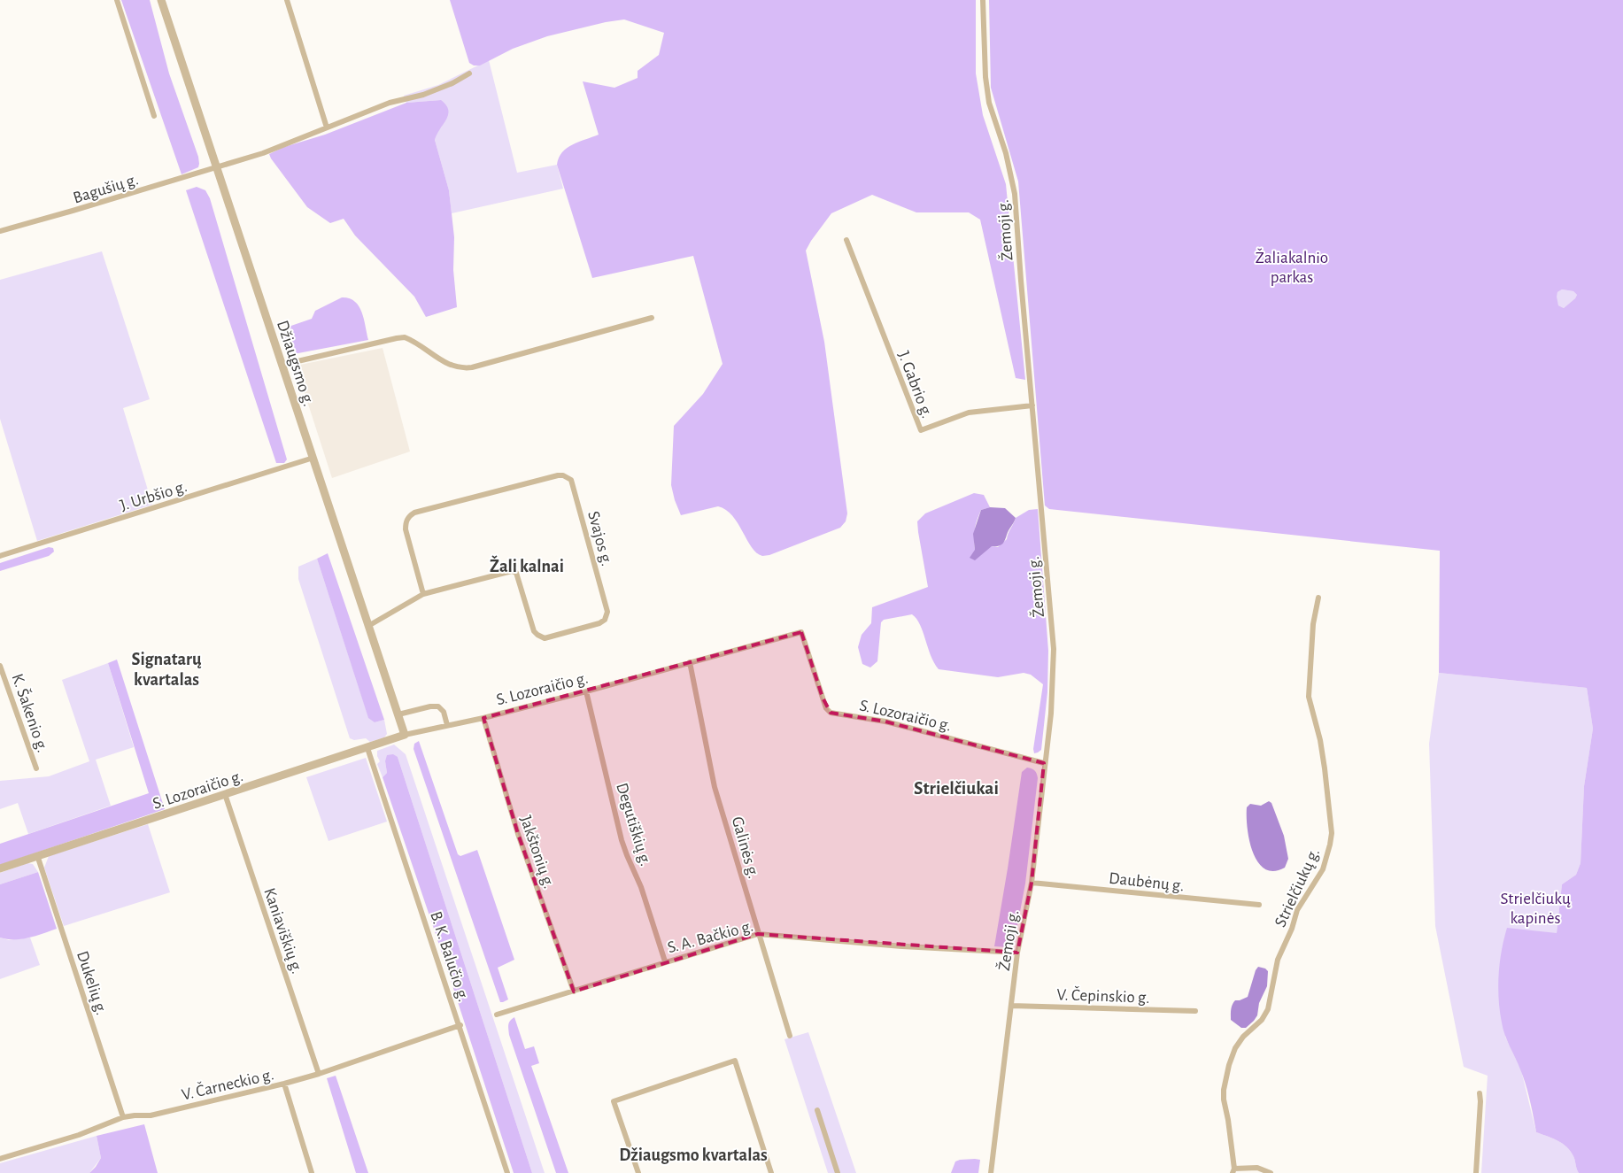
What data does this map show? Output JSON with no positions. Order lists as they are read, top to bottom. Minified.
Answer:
{"streets":{"street":["Bagušių g.","Žemoji g.","Džiaugsmo g.","J. Gabrio g.","J. Urbšio g.","Svajos g.","S. Lozoraičio g.","K. Šakenio g.","Degutiškių g.","Galinės g.","Jakštonių g.","Daubėnų g.","Strielčiukų g.","Kaniaviškių g.","S. A. Bačkio g.","B. K. Balučio g.","Dukelių g.","V. Čepinskio g.","V. Čarneckio g."]},"crossings":[["Bagušių g.","Džiaugsmo g."],["Žemoji g.","J. Gabrio g."],["Žemoji g.","S. Lozoraičio g."],["Žemoji g.","Daubėnų g."],["Žemoji g.","S. A. Bačkio g."],["Žemoji g.","V. Čepinskio g."],["Džiaugsmo g.","J. Urbšio g."],["Džiaugsmo g.","Svajos g."],["Džiaugsmo g.","S. Lozoraičio g."],["S. Lozoraičio g.","Degutiškių g."],["S. Lozoraičio g.","Galinės g."],["S. Lozoraičio g.","Jakštonių g."],["S. Lozoraičio g.","Kaniaviškių g."],["S. Lozoraičio g.","B. K. Balučio g."],["S. Lozoraičio g.","Dukelių g."],["Degutiškių g.","S. A. Bačkio g."],["Galinės g.","S. A. Bačkio g."],["Jakštonių g.","S. A. Bačkio g."],["Kaniaviškių g.","V. Čarneckio g."],["B. K. Balučio g.","V. Čarneckio g."],["Dukelių g.","V. Čarneckio g."]],"districts":["Žali kalnai","Signatarų kvartalas","Strielčiukai","Džiaugsmo kvartalas"],"parks":["Žaliakalnio parkas","Strielčiukų kapinės"]}
